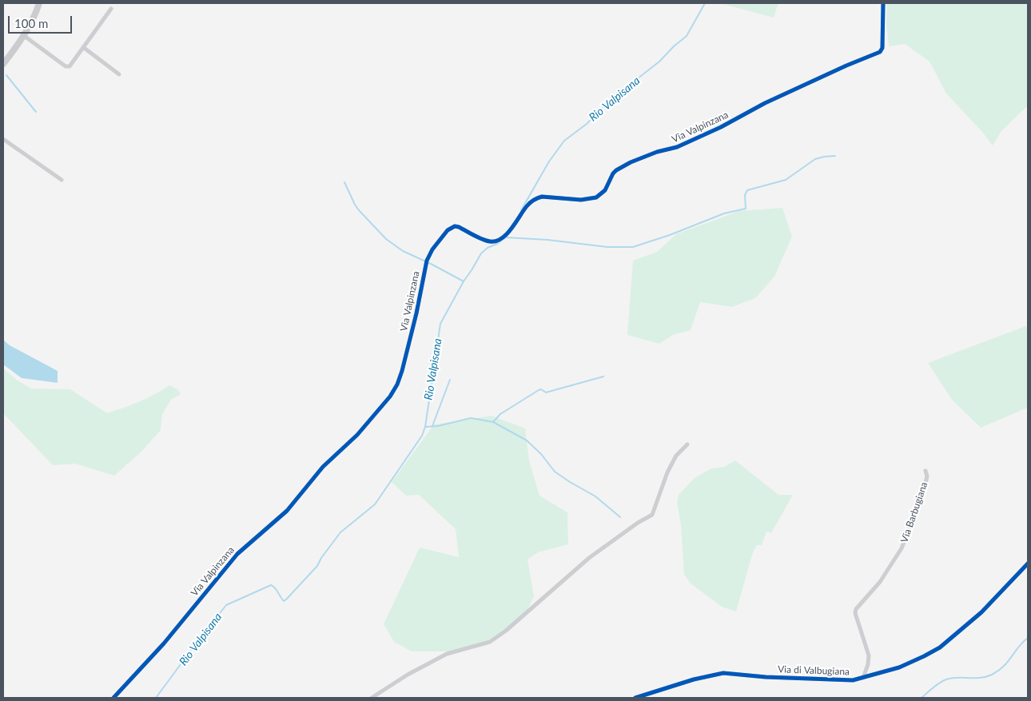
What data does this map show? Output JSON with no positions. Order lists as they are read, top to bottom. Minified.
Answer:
{"streets":{"street":["Via Valpinzana","Via Barbugiana","Via di Valbugiana"]},"crossings":[["Via Barbugiana","Via di Valbugiana"]],"water":["Rio Valpisana"],"scale_bar":"100 m"}
